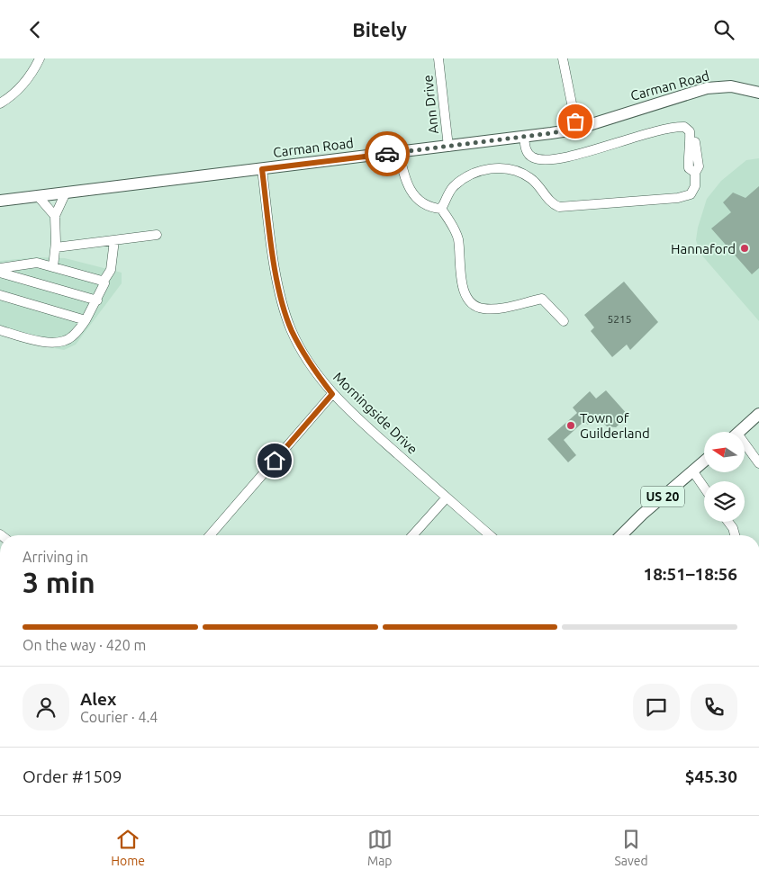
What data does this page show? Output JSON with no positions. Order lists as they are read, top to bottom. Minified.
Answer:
{"streets":{"main road":["Carman Road","US 20"],"street":["Ann Drive","Morningside Drive"]},"crossings":[["Carman Road","Ann Drive"],["Carman Road","Morningside Drive"]],"places":["Hannaford","Town of Guilderland"],"house_numbers":["5215"],"north":"left","page":{"header":"Bitely","heading":["3 min","Arriving in","18:51–18:56"],"panel":["Alex","Courier · 4.4","Order #1509","$45.30"],"bar":"On the way · 420 m","tabs":["Home","Map","Saved"]}}
